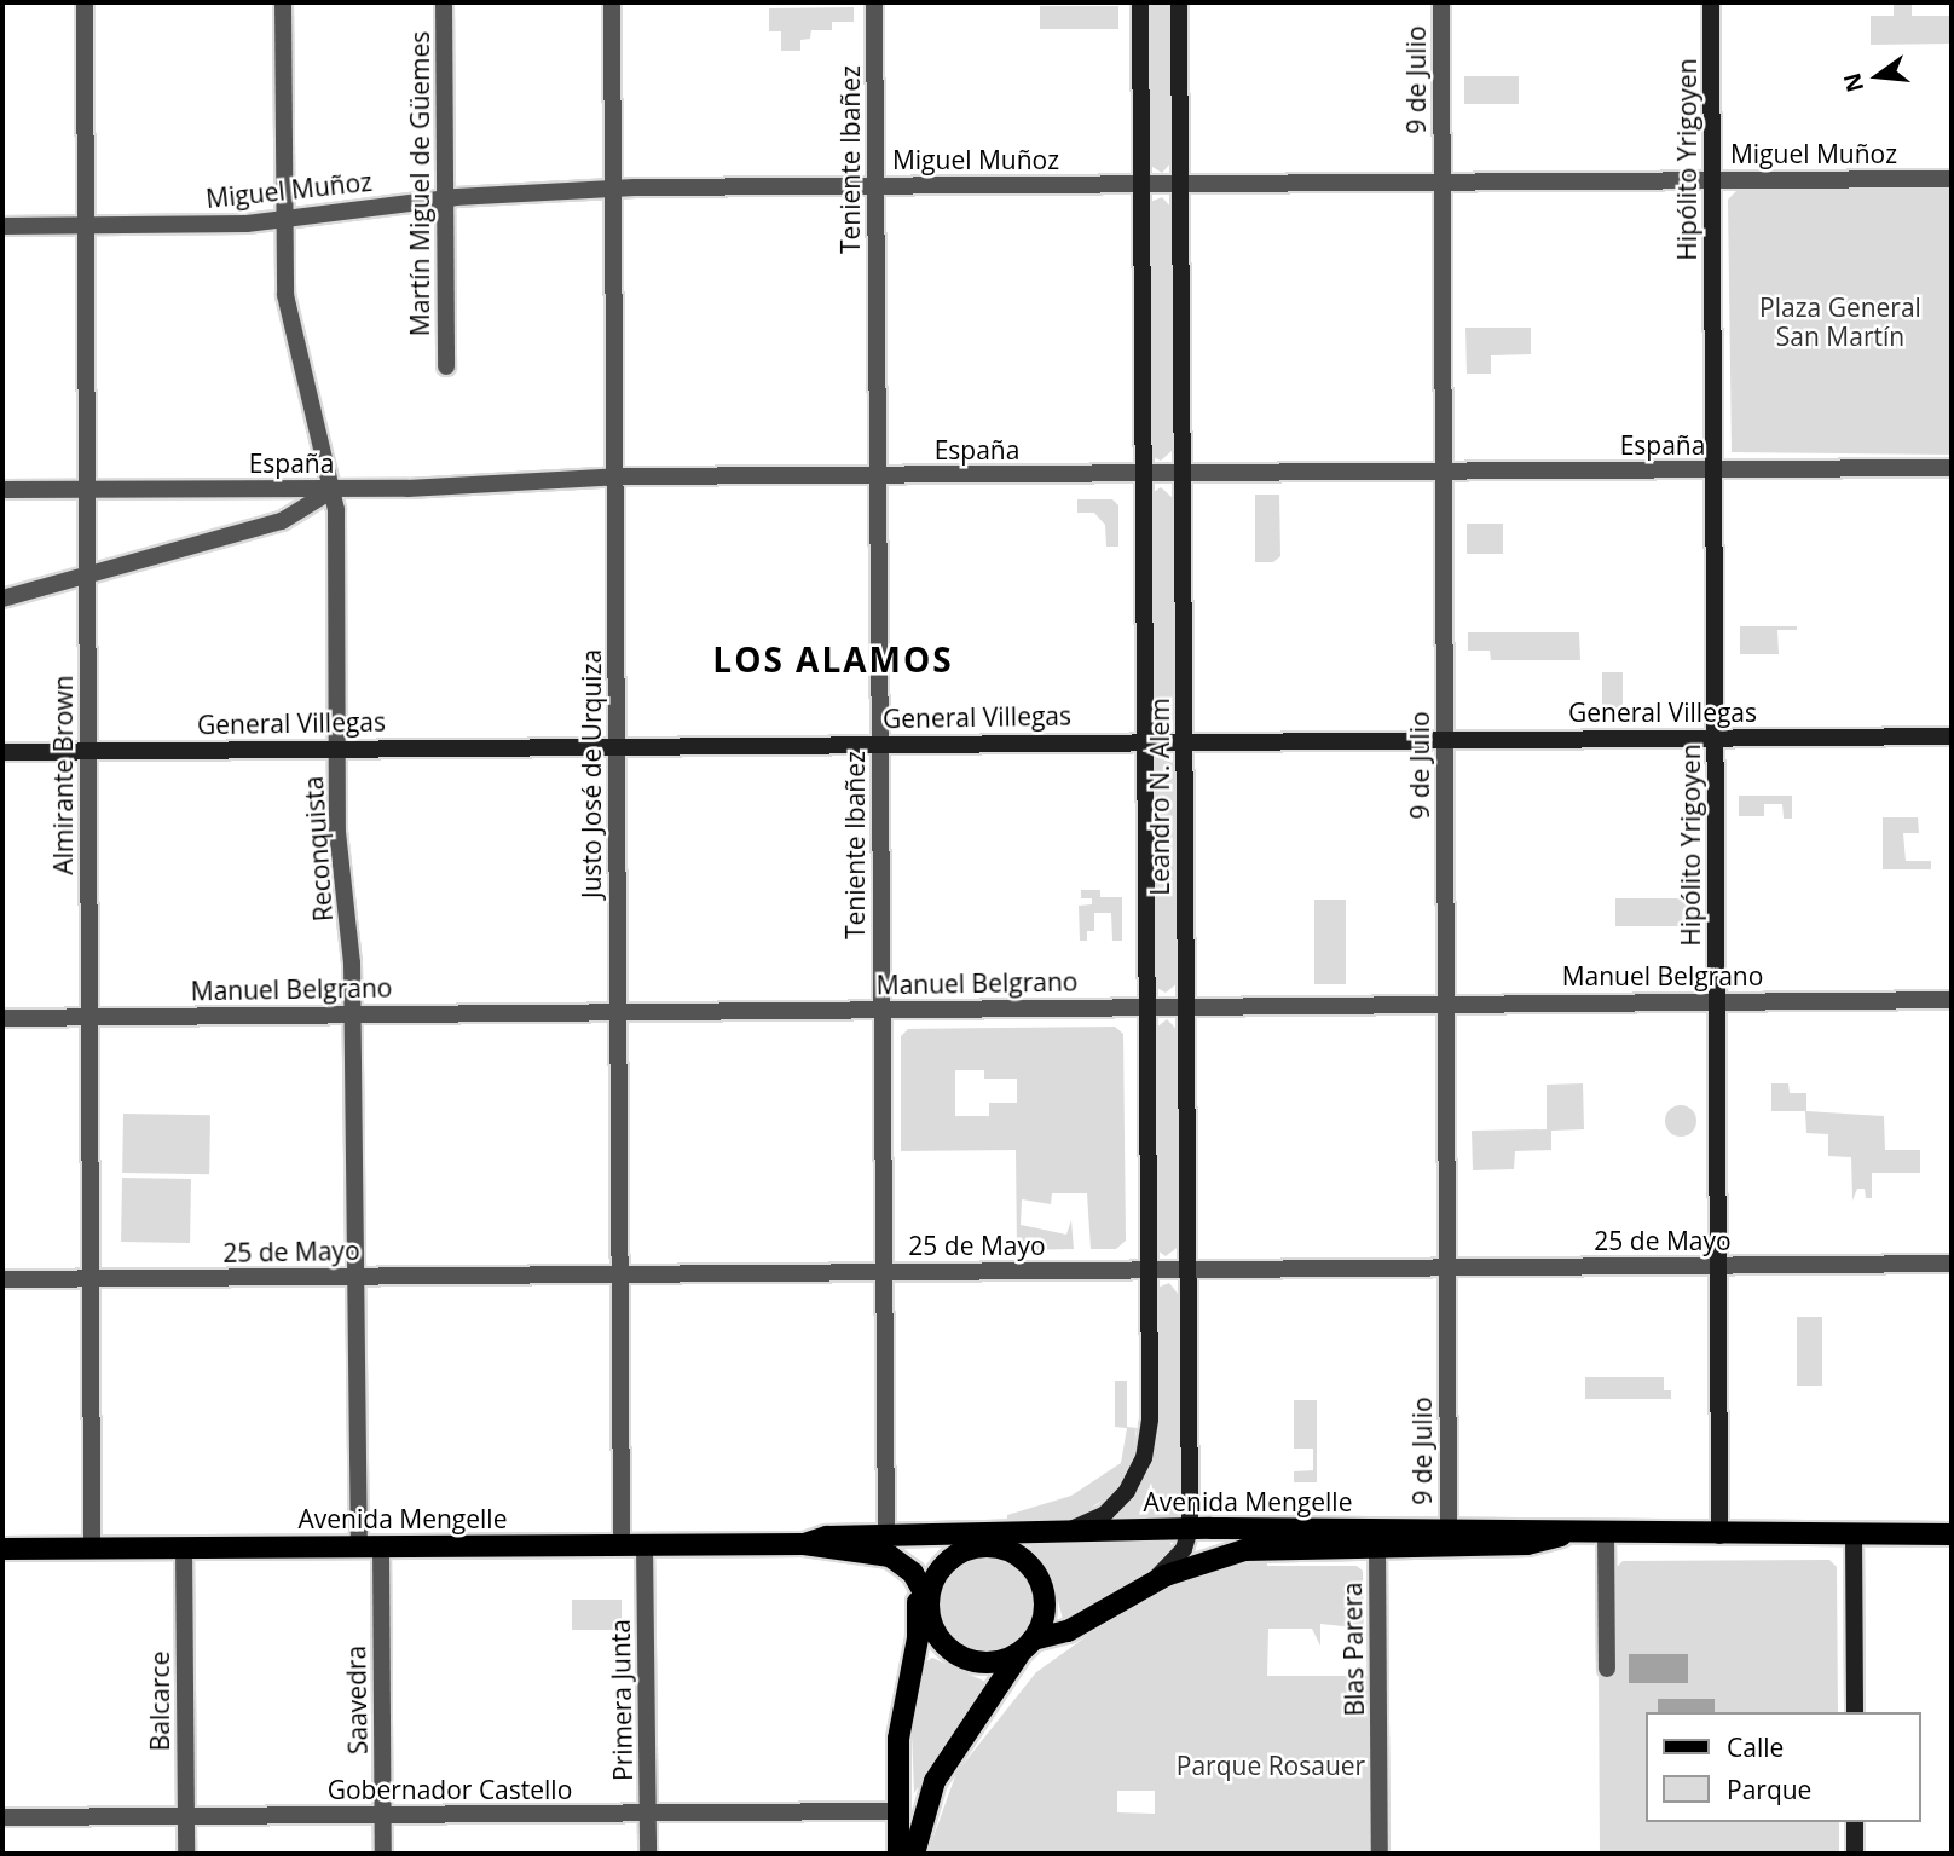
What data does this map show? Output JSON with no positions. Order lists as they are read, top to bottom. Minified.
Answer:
{"streets":{"main road":["Avenida Mengelle"],"street":["9 de Julio","Miguel Muñoz","Teniente Ibañez","Hipólito Yrigoyen","Martín Miguel de Güemes","España","General Villegas","Justo José de Urquiza","Almirante Brown","Leandro N. Alem","Reconquista","Manuel Belgrano","25 de Mayo","Blas Parera","Saavedra","Primera Junta","Balcarce","Gobernador Castello"]},"crossings":[["9 de Julio","Miguel Muñoz"],["9 de Julio","España"],["9 de Julio","General Villegas"],["9 de Julio","Manuel Belgrano"],["9 de Julio","25 de Mayo"],["9 de Julio","Avenida Mengelle"],["Miguel Muñoz","Teniente Ibañez"],["Miguel Muñoz","Hipólito Yrigoyen"],["Miguel Muñoz","Martín Miguel de Güemes"],["Miguel Muñoz","Justo José de Urquiza"],["Miguel Muñoz","Almirante Brown"],["Miguel Muñoz","Leandro N. Alem"],["Miguel Muñoz","Reconquista"],["Teniente Ibañez","España"],["Teniente Ibañez","General Villegas"],["Teniente Ibañez","Manuel Belgrano"],["Teniente Ibañez","25 de Mayo"],["Teniente Ibañez","Avenida Mengelle"],["Hipólito Yrigoyen","España"],["Hipólito Yrigoyen","General Villegas"],["Hipólito Yrigoyen","Manuel Belgrano"],["Hipólito Yrigoyen","25 de Mayo"],["Hipólito Yrigoyen","Avenida Mengelle"],["España","Justo José de Urquiza"],["España","Almirante Brown"],["España","Leandro N. Alem"],["España","Reconquista"],["General Villegas","Justo José de Urquiza"],["General Villegas","Almirante Brown"],["General Villegas","Leandro N. Alem"],["General Villegas","Reconquista"],["Justo José de Urquiza","Manuel Belgrano"],["Justo José de Urquiza","25 de Mayo"],["Justo José de Urquiza","Avenida Mengelle"],["Almirante Brown","Manuel Belgrano"],["Almirante Brown","25 de Mayo"],["Almirante Brown","Avenida Mengelle"],["Leandro N. Alem","Manuel Belgrano"],["Leandro N. Alem","25 de Mayo"],["Leandro N. Alem","Avenida Mengelle"],["Reconquista","Manuel Belgrano"],["Reconquista","25 de Mayo"],["Reconquista","Avenida Mengelle"],["Reconquista","Saavedra"],["Avenida Mengelle","Blas Parera"],["Avenida Mengelle","Saavedra"],["Avenida Mengelle","Primera Junta"],["Avenida Mengelle","Balcarce"],["Saavedra","Gobernador Castello"],["Primera Junta","Gobernador Castello"],["Balcarce","Gobernador Castello"]],"districts":["LOS ALAMOS"],"parks":["Plaza General San Martín","Parque Rosauer"],"legend":["Calle","Parque"],"north":"left"}
